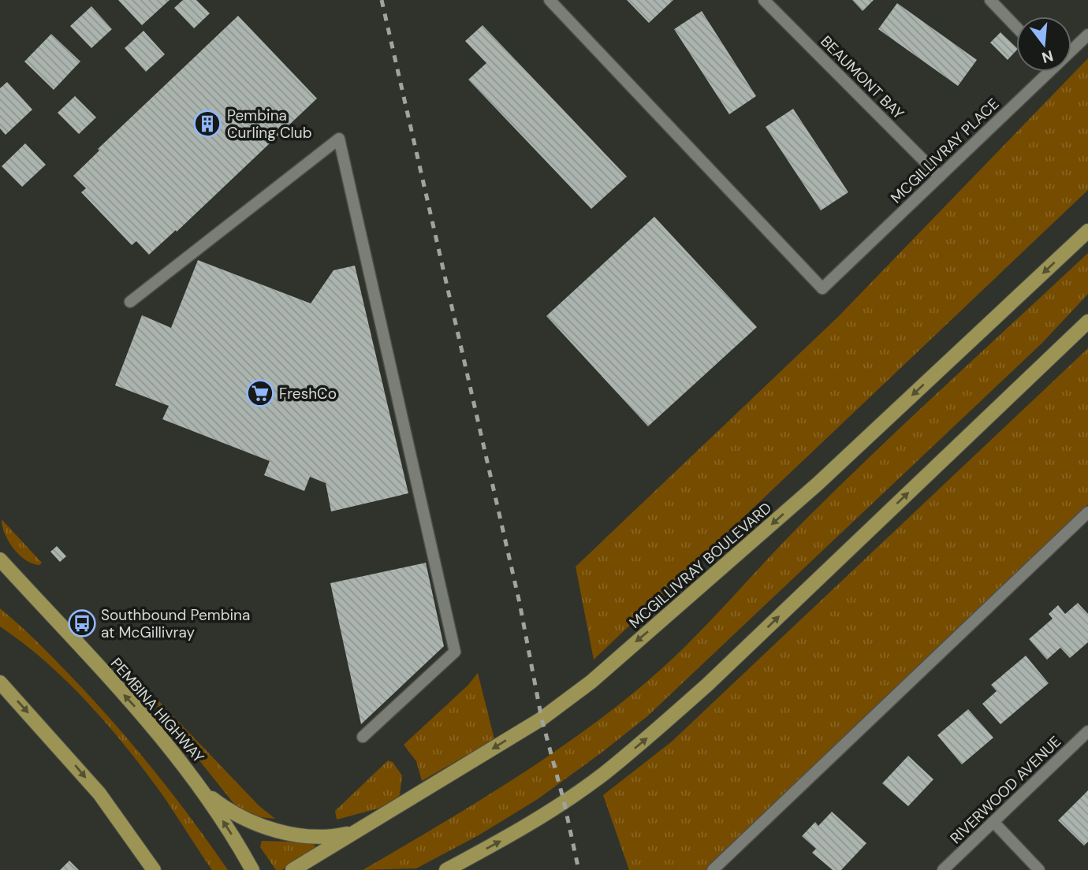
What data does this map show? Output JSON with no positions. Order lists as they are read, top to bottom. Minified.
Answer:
{"streets":{"main road":["MCGILLIVRAY BOULEVARD","PEMBINA HIGHWAY"],"street":["BEAUMONT BAY","MCGILLIVRAY PLACE","RIVERWOOD AVENUE"]},"crossings":[["BEAUMONT BAY","MCGILLIVRAY PLACE"]],"places":{"building":["Pembina Curling Club"],"supermarket":["FreshCo"],"bus stop":["Southbound Pembina at McGillivray"]},"north":"bottom"}
